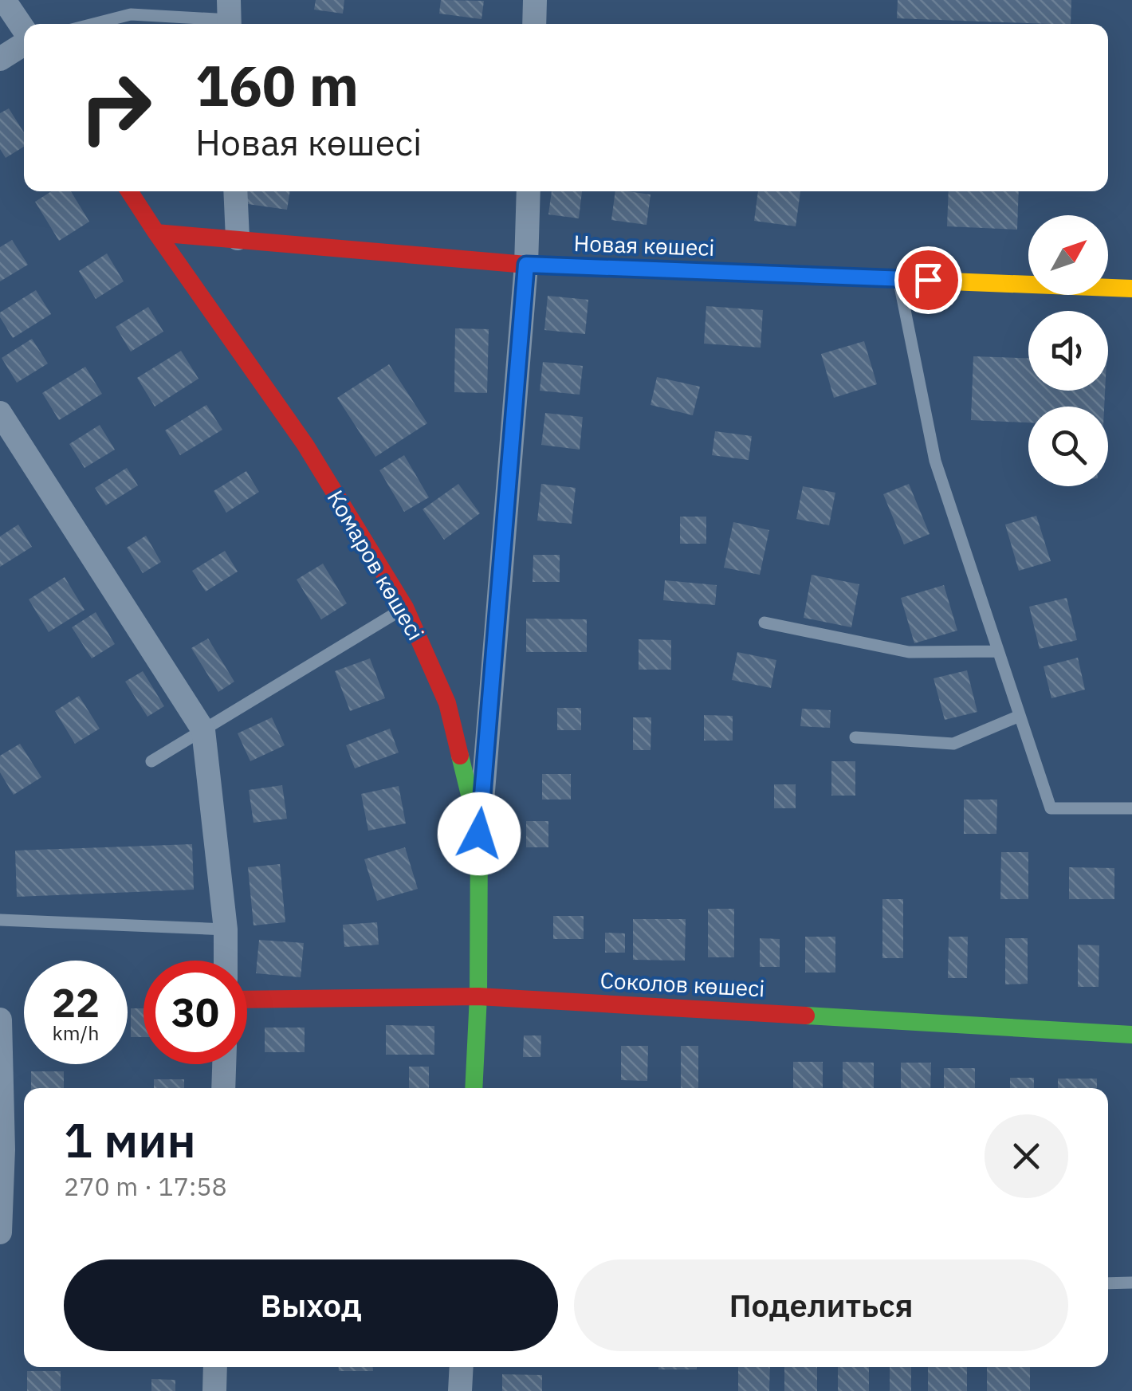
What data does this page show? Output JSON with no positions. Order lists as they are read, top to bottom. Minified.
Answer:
{"streets":{"street":["Новая көшесі","Комаров көшесі","Соколов көшесі"]},"crossings":[["Новая көшесі","Комаров көшесі"],["Комаров көшесі","Соколов көшесі"]],"north":"top right","page":{"turn":["160 m","Новая көшесі"],"speed":"22 km/h","limit":"30","heading":["1 мин","270 m · 17:58"],"buttons":["Выход","Поделиться"]}}
